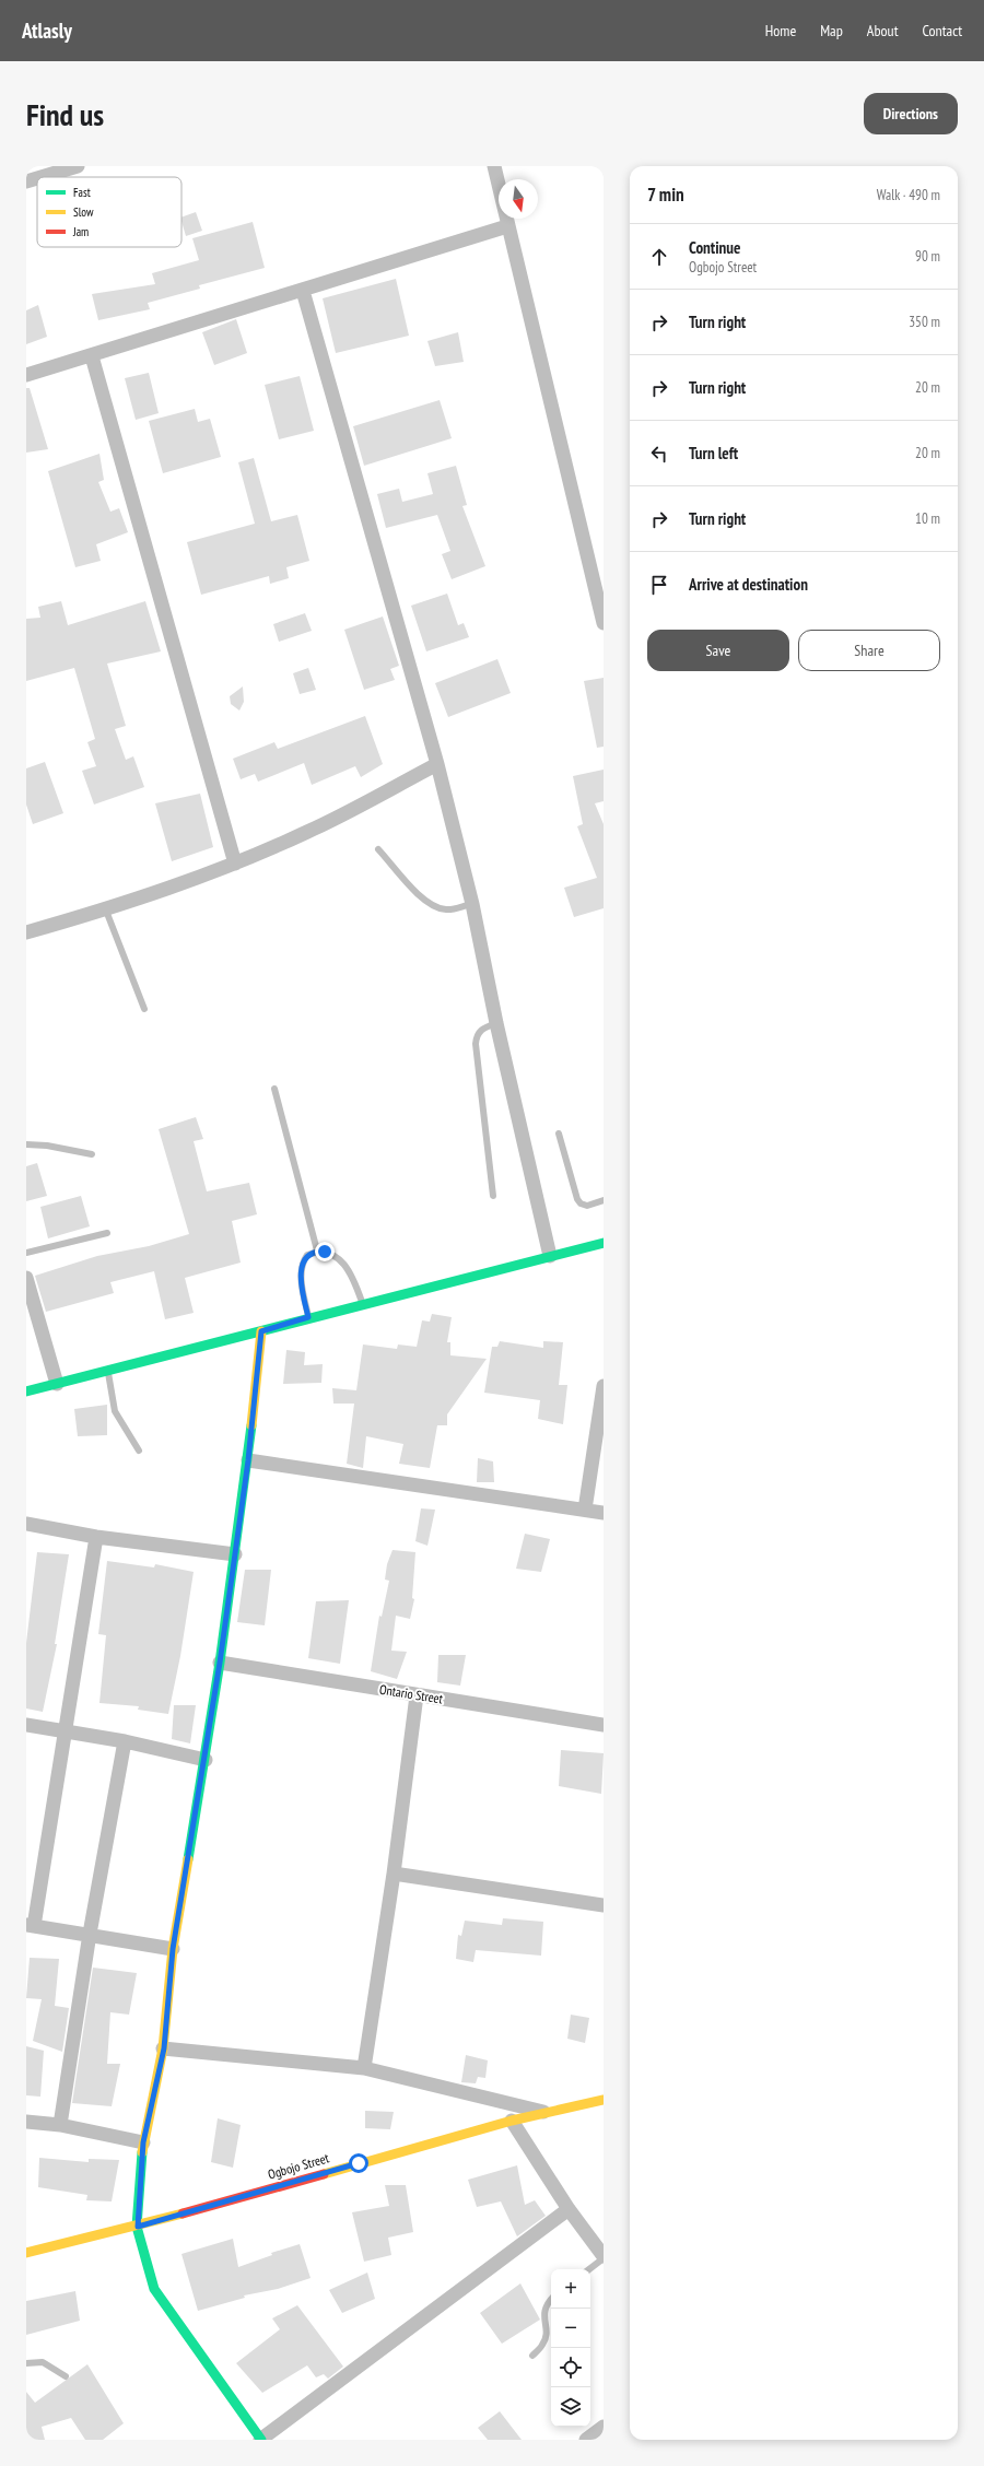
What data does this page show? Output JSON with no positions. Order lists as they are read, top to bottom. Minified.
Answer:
{"streets":{"street":["Ontario Street","Ogbojo Street"]},"legend":["Fast","Slow","Jam"],"north":"bottom","page":{"header":"Atlasly","nav":["Home","Map","About","Contact"],"buttons":["Directions",["Save","Share"]],"title":"Find us","heading":["7 min","Walk · 490 m"],"list":[["Continue","Ogbojo Street","90 m"],["Turn right","350 m"],["Turn right","20 m"],["Turn left","20 m"],["Turn right","10 m"],"Arrive at destination"],"map_buttons":["+","−"]}}
